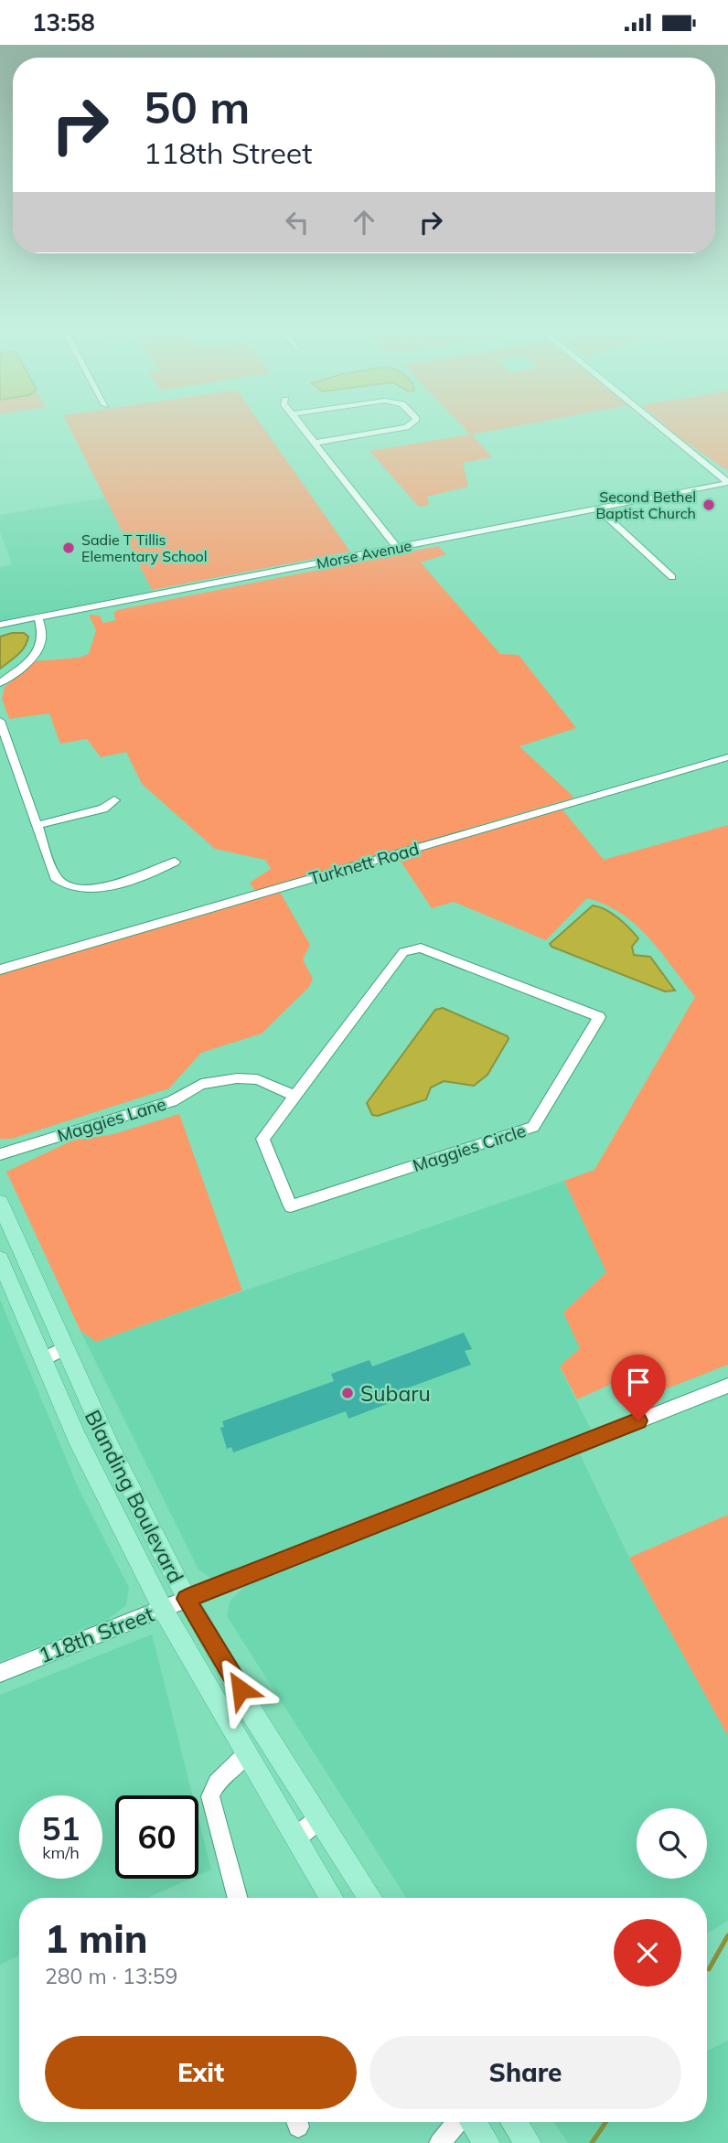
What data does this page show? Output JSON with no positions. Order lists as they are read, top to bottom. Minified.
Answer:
{"streets":{"main road":["Blanding Boulevard"],"street":["Morse Avenue","Turknett Road","Maggies Lane","Maggies Circle","118th Street"]},"crossings":[["Maggies Lane","Maggies Circle"],["Blanding Boulevard","118th Street"]],"places":["Second Bethel Baptist Church","Sadie T Tillis Elementary School","Subaru"],"page":{"status":"13:58","turn":["50 m","118th Street"],"speed":"51 km/h","limit":"60","heading":["1 min","280 m · 13:59"],"buttons":["Exit","Share"]}}
